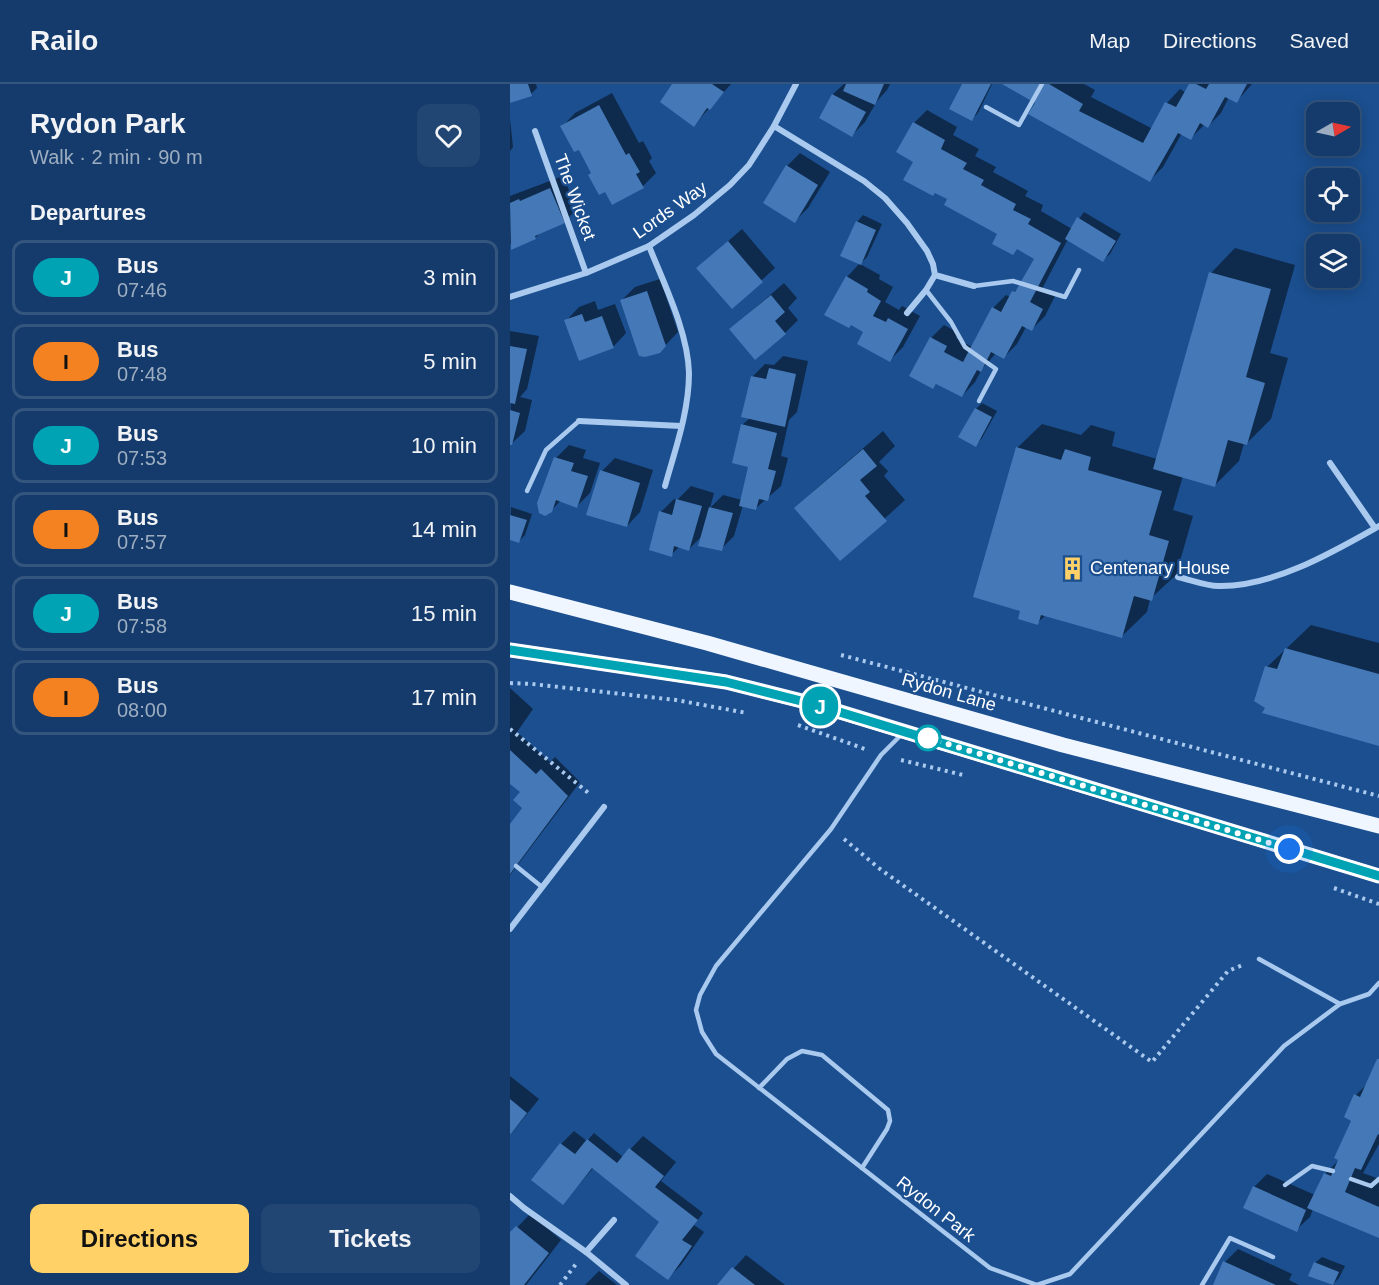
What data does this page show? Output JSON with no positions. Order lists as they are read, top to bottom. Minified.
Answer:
{"streets":{"main road":["Rydon Lane"],"street":["The Wicket","Lords Way"],"lane":["Rydon Park"]},"crossings":[["The Wicket","Lords Way"]],"places":{"building":["Centenary House"]},"lines":["bus line J"],"north":"right","page":{"header":"Railo","nav":["Map","Directions","Saved"],"heading":[["Rydon Park","Walk · 2 min · 90 m"],"Departures"],"on_map":"J","list":[{"mark":"J","name":"Bus","note":"07:46","value":"3 min"},{"mark":"I","name":"Bus","note":"07:48","value":"5 min"},{"mark":"J","name":"Bus","note":"07:53","value":"10 min"},{"mark":"I","name":"Bus","note":"07:57","value":"14 min"},{"mark":"J","name":"Bus","note":"07:58","value":"15 min"},{"mark":"I","name":"Bus","note":"08:00","value":"17 min"}],"buttons":["Directions","Tickets"]}}
